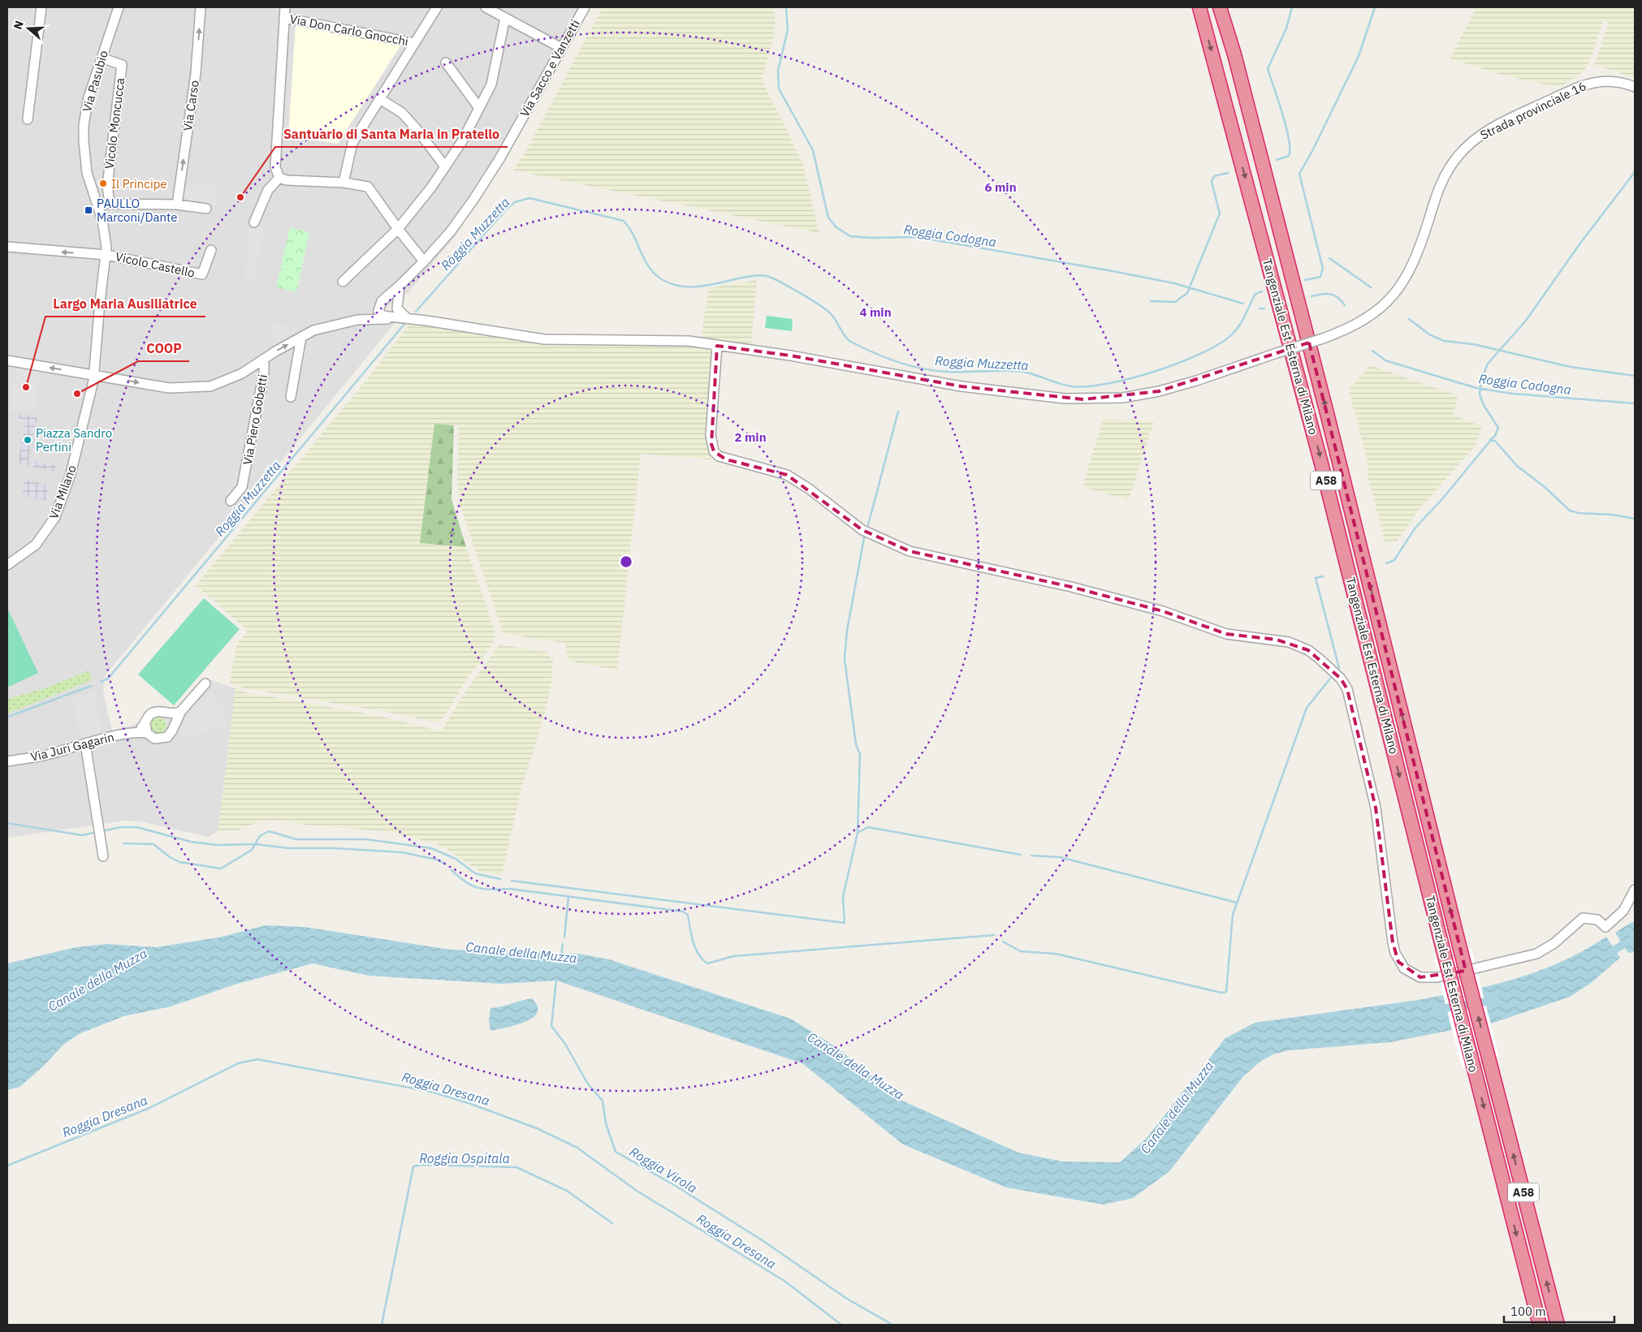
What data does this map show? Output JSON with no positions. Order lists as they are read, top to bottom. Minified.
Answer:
{"streets":{"highway":["Tangenziale Est Esterna di Milano","A58"],"street":["Via Don Carlo Gnocchi","Via Sacco e Vanzetti","Via Pasubio","Via Carso","Strada provinciale 16","Vicolo Moncucca","Vicolo Castello","Via Piero Gobetti","Via Milano","Via Juri Gagarin"]},"crossings":[["Via Pasubio","Vicolo Moncucca"],["Via Pasubio","Via Milano"],["Vicolo Castello","Via Milano"]],"one_way":["Via Carso"],"water":["Roggia Muzzetta","Roggia Codogna","Canale della Muzza","Roggia Dresana","Roggia Ospitala","Roggia Virola"],"places":{"other":["Il Principe","Santuario di Santa Maria in Pratello","Largo Maria Ausiliatrice","COOP","Piazza Sandro Pertini"],"transit":["PAULLO Marconi/Dante"]},"scale_bar":"100 m","north":"left","rings":["6 min","4 min","2 min"]}
